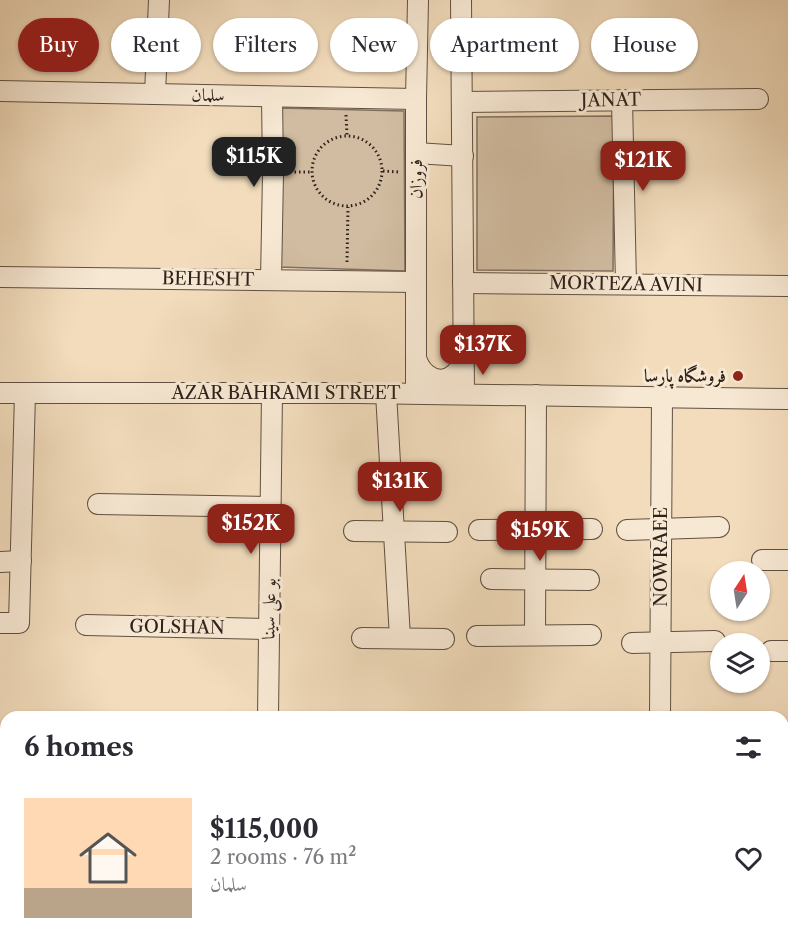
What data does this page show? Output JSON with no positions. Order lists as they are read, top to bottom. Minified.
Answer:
{"streets":{"street":["سلمان","JANAT","فروزان","BEHESHT","MORTEZA AVINI","AZAR BAHRAMI STREET","NOWRAEE","بو علی سینا","GOLSHAN"]},"crossings":[["سلمان","فروزان"],["فروزان","BEHESHT"],["فروزان","AZAR BAHRAMI STREET"],["AZAR BAHRAMI STREET","NOWRAEE"],["AZAR BAHRAMI STREET","بو علی سینا"],["بو علی سینا","GOLSHAN"]],"places":["فروشگاه پارسا"],"north":"top","page":{"chip":["Buy","Rent","Filters","New","Apartment","House"],"price":["$115K","$121K","$137K","$131K","$152K","$159K"],"heading":"6 homes","list":[{"name":"$115,000","note":"2 rooms · 76 m² · سلمان"}]}}
